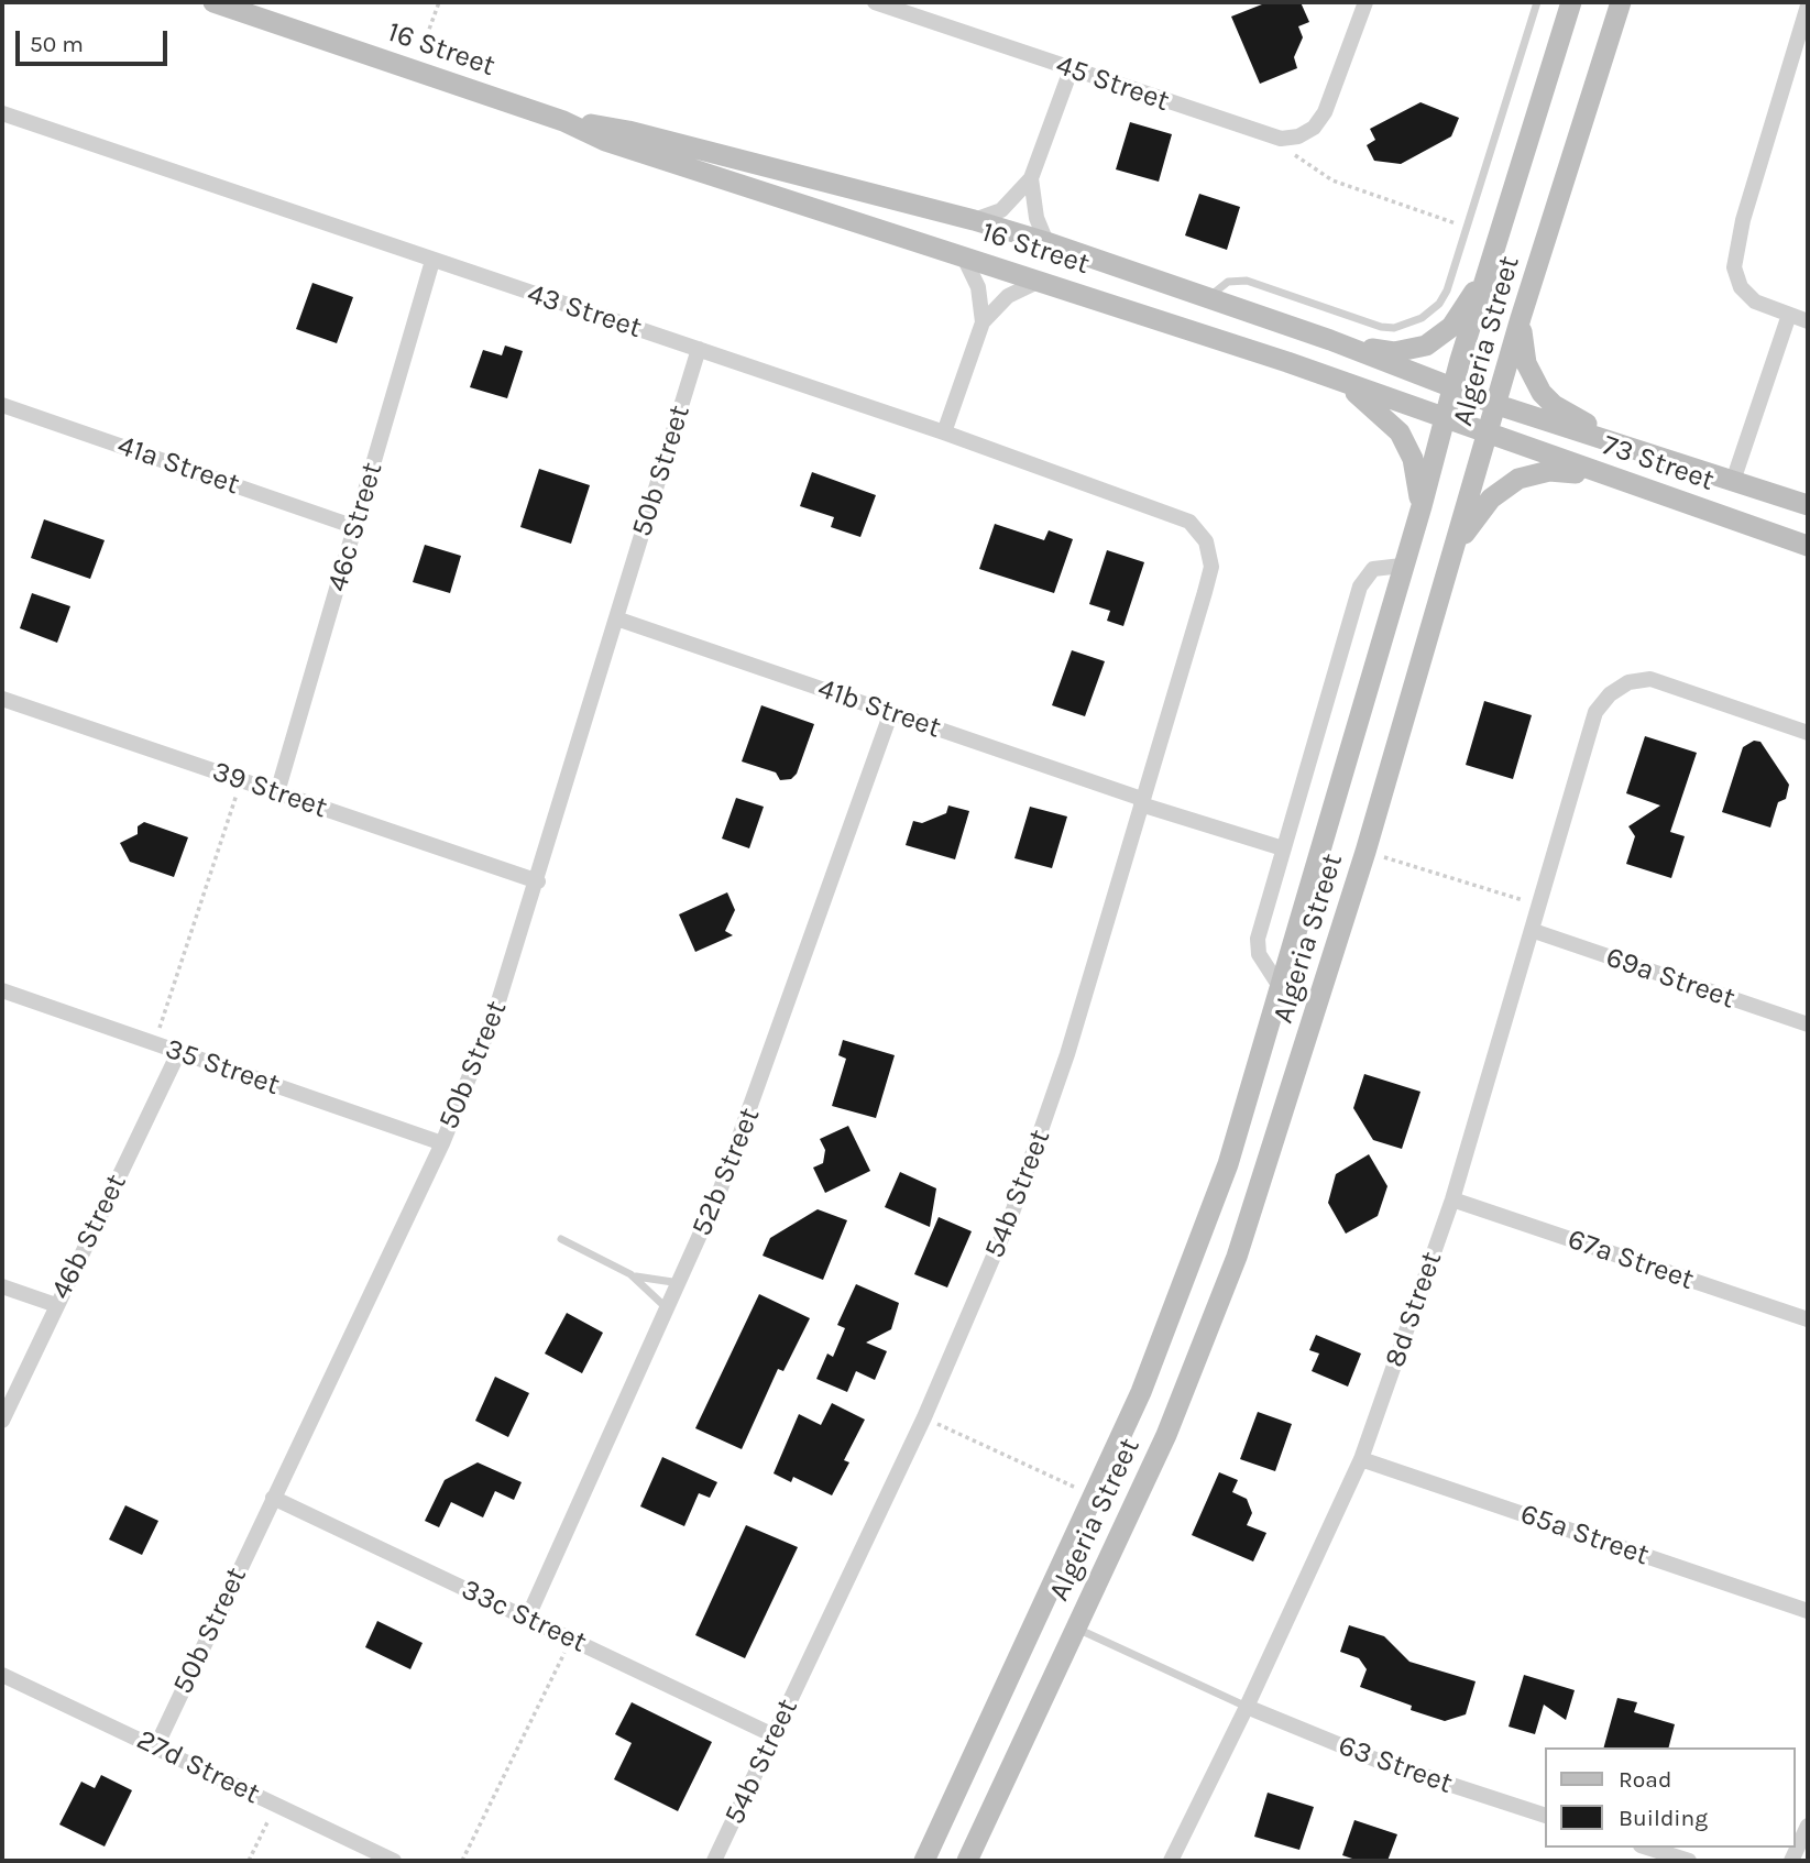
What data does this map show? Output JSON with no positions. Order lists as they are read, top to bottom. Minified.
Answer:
{"streets":{"main road":["16 Street","Algeria Street","73 Street"],"street":["45 Street","43 Street","41a Street","50b Street","46c Street","41b Street","39 Street","69a Street","35 Street","52b Street","54b Street","46b Street","67a Street","8d Street","65a Street","33c Street","63 Street","27d Street"]},"crossings":[["16 Street","Algeria Street"],["16 Street","73 Street"],["43 Street","50b Street"],["43 Street","46c Street"],["43 Street","54b Street"],["Algeria Street","73 Street"],["41a Street","46c Street"],["50b Street","41b Street"],["50b Street","39 Street"],["50b Street","35 Street"],["50b Street","33c Street"],["50b Street","27d Street"],["46c Street","39 Street"],["41b Street","52b Street"],["41b Street","54b Street"],["69a Street","8d Street"],["35 Street","46b Street"],["52b Street","33c Street"],["54b Street","33c Street"],["67a Street","8d Street"],["8d Street","65a Street"],["8d Street","63 Street"]],"legend":["Road","Building"],"scale_bar":"50 m"}
